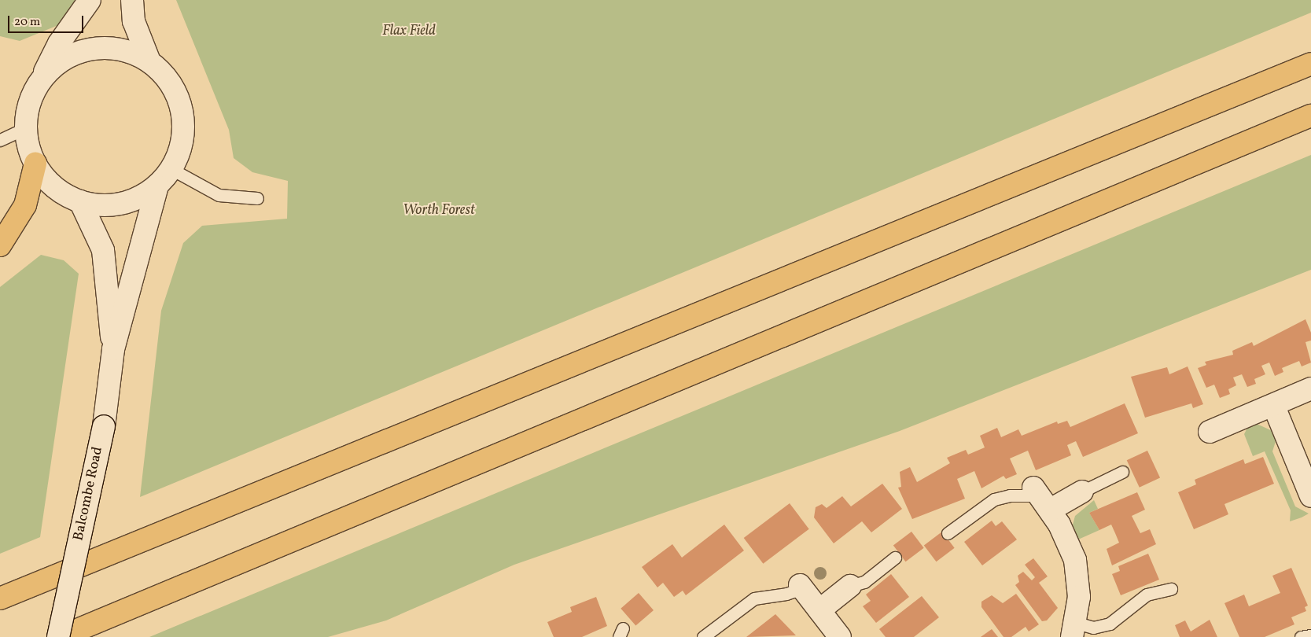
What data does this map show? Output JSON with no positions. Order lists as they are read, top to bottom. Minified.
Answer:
{"streets":{"main road":["Balcombe Road"]},"parks":["Flax Field","Worth Forest"],"scale_bar":"20 m"}
